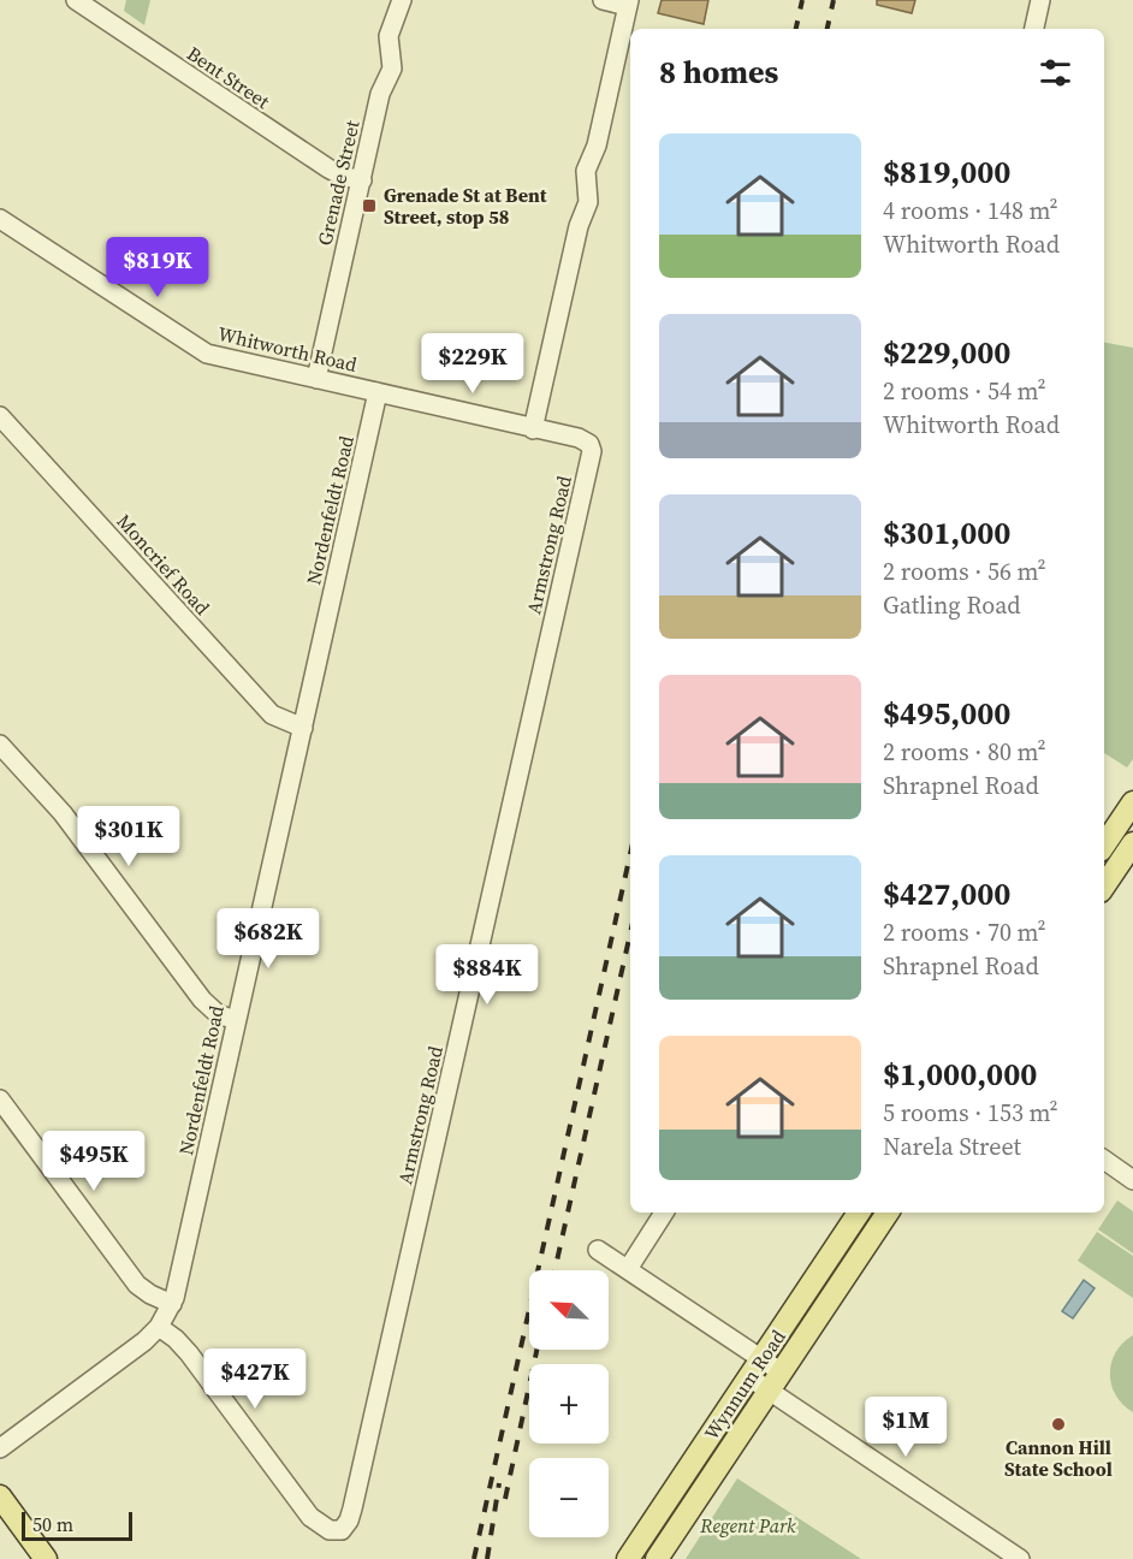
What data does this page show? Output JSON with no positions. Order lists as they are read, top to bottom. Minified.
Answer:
{"streets":{"main road":["Wynnum Road"],"street":["Bent Street","Grenade Street","Whitworth Road","Nordenfeldt Road","Armstrong Road","Moncrief Road"]},"crossings":[["Bent Street","Grenade Street"],["Grenade Street","Whitworth Road"],["Whitworth Road","Nordenfeldt Road"],["Whitworth Road","Armstrong Road"],["Nordenfeldt Road","Armstrong Road"],["Nordenfeldt Road","Moncrief Road"]],"parks":["Regent Park"],"places":{"transit":["Grenade St at Bent Street, stop 58"],"other":["Cannon Hill State School"]},"scale_bar":"50 m","north":"top left","page":{"heading":"8 homes","list":[{"name":"$819,000","note":"4 rooms · 148 m² · Whitworth Road"},{"name":"$229,000","note":"2 rooms · 54 m² · Whitworth Road"},{"name":"$301,000","note":"2 rooms · 56 m² · Gatling Road"},{"name":"$495,000","note":"2 rooms · 80 m² · Shrapnel Road"},{"name":"$427,000","note":"2 rooms · 70 m² · Shrapnel Road"},{"name":"$1,000,000","note":"5 rooms · 153 m² · Narela Street"}],"price":["$819K","$229K","$301K","$682K","$884K","$495K","$427K","$1M"],"map_buttons":["+","−"],"scale":"50 m"}}
